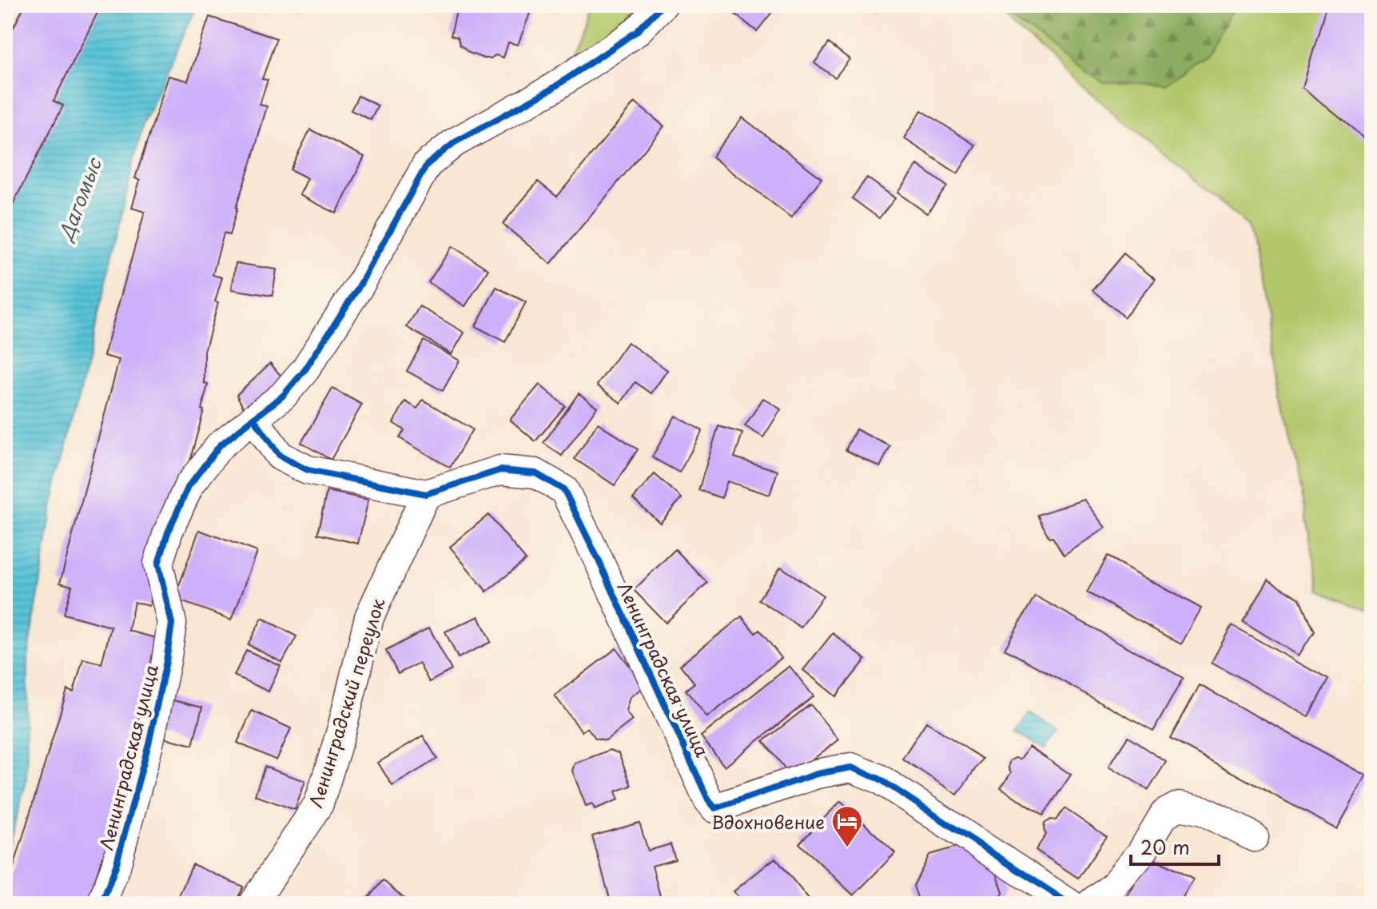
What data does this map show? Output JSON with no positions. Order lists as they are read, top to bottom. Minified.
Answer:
{"streets":{"street":["Ленинградская улица","Ленинградский переулок"]},"crossings":[["Ленинградская улица","Ленинградский переулок"]],"water":["Дагомыс"],"places":{"hotel":["Вдохновение"]},"scale_bar":"20 m"}
